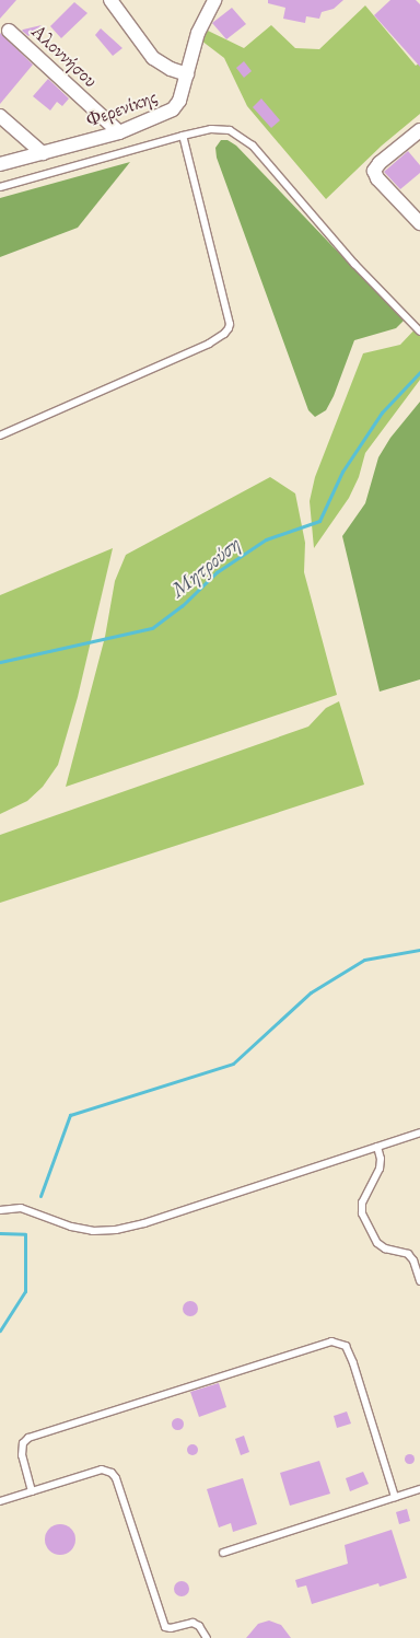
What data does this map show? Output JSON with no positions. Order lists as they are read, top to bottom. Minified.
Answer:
{"streets":{"street":["Αλοννήσου","Φερενίκης"]},"crossings":[["Αλοννήσου","Φερενίκης"]],"water":["Μητρούση"]}
